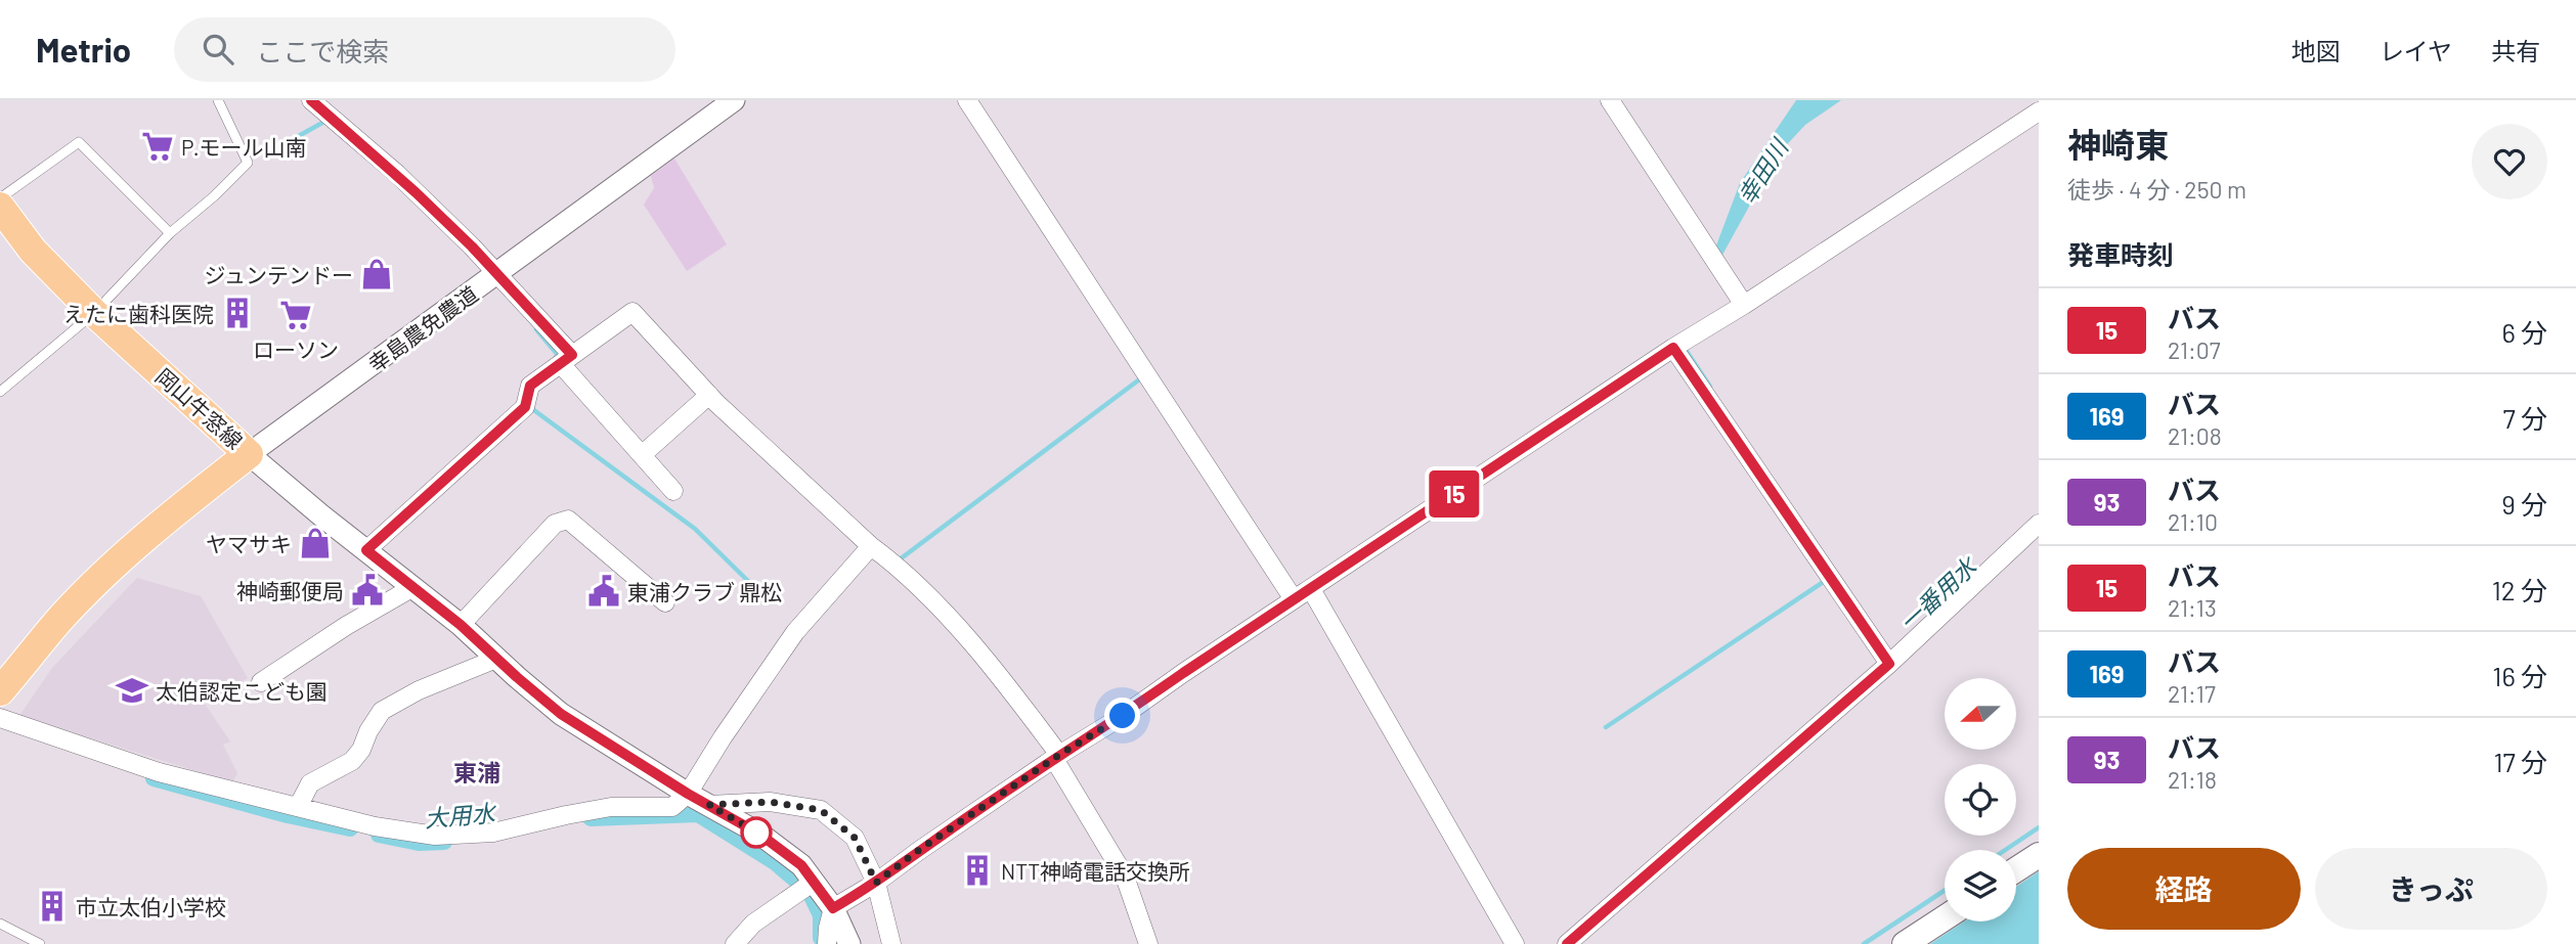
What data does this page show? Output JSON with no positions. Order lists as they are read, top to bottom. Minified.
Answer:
{"streets":{"main road":["岡山牛窓線"],"street":["幸島農免農道"]},"crossings":[["幸島農免農道","岡山牛窓線"]],"districts":["東浦"],"water":["幸田川","一番用水","大用水"],"places":{"supermarket":["P.モール山南","ローソン"],"shop":["ジュンテンドー","ヤマサキ"],"building":["えたに歯科医院","NTT神崎電話交換所","市立太伯小学校"],"public building":["神崎郵便局","東浦クラブ 鼎松"],"school or university":["太伯認定こども園"]},"lines":["bus line 15"],"north":"left","page":{"header":"Metrio","search":"ここで検索","nav":["地図","レイヤ","共有"],"on_map":"15","heading":[["神崎東","徒歩 · 4 分 · 250 m"],"発車時刻"],"list":[{"mark":"15","name":"バス","note":"21:07","value":"6 分"},{"mark":"169","name":"バス","note":"21:08","value":"7 分"},{"mark":"93","name":"バス","note":"21:10","value":"9 分"},{"mark":"15","name":"バス","note":"21:13","value":"12 分"},{"mark":"169","name":"バス","note":"21:17","value":"16 分"},{"mark":"93","name":"バス","note":"21:18","value":"17 分"}],"buttons":["経路","きっぷ"]}}
